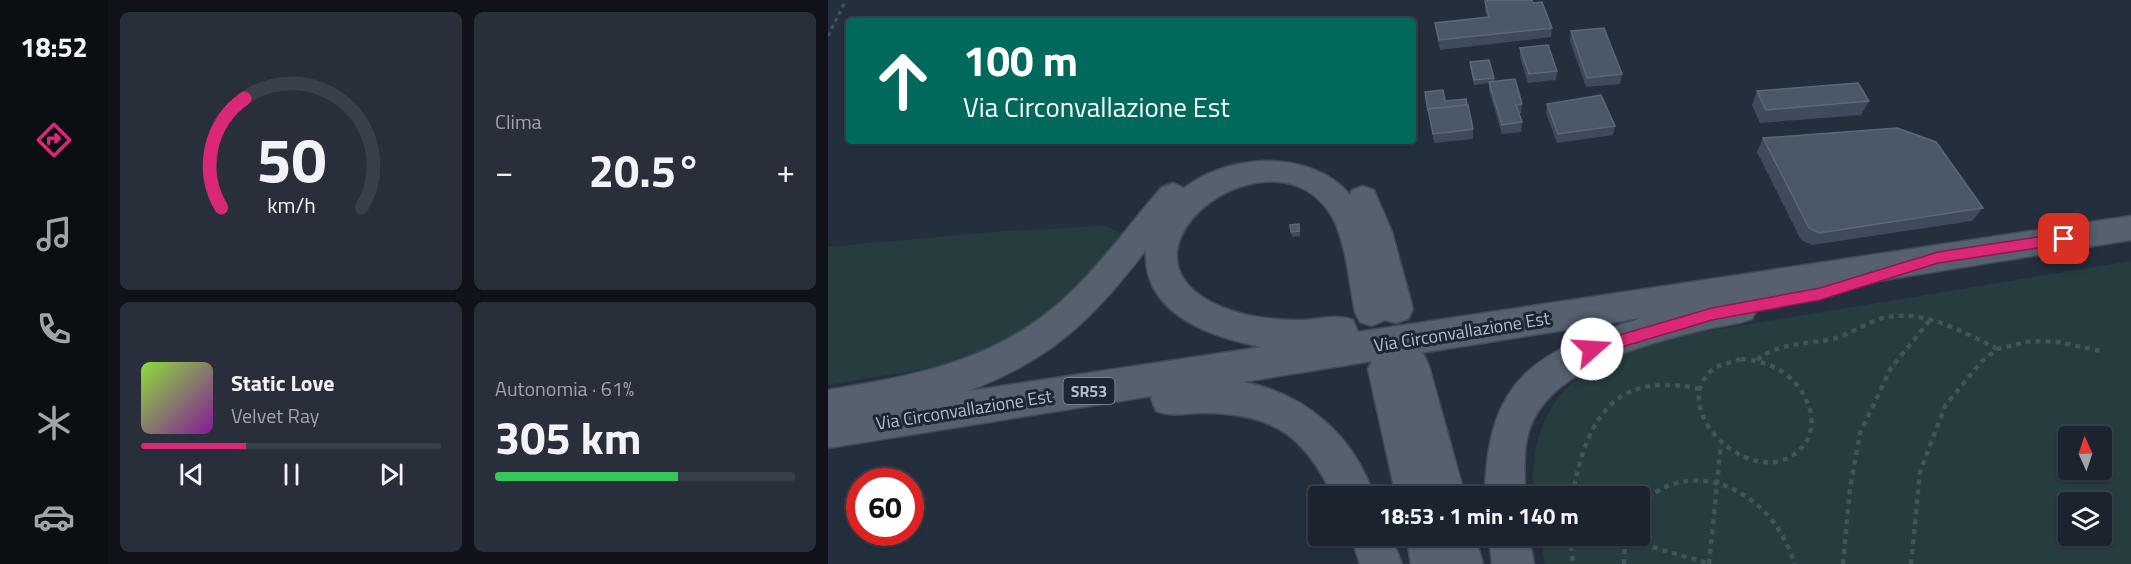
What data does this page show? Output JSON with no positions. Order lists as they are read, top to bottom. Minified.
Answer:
{"streets":{"main road":["Via Circonvallazione Est","SR53"]},"north":"top","page":{"tabs":"18:52","tile":["Clima",["Autonomia · 61%","305 km"]],"turn":["100 m","Via Circonvallazione Est"],"heat":["−","20.5°","+"],"song":["Static Love","Velvet Ray"],"limit":"60","trip":"18:53 · 1 min · 140 m","gauge":["50","km/h"]}}
